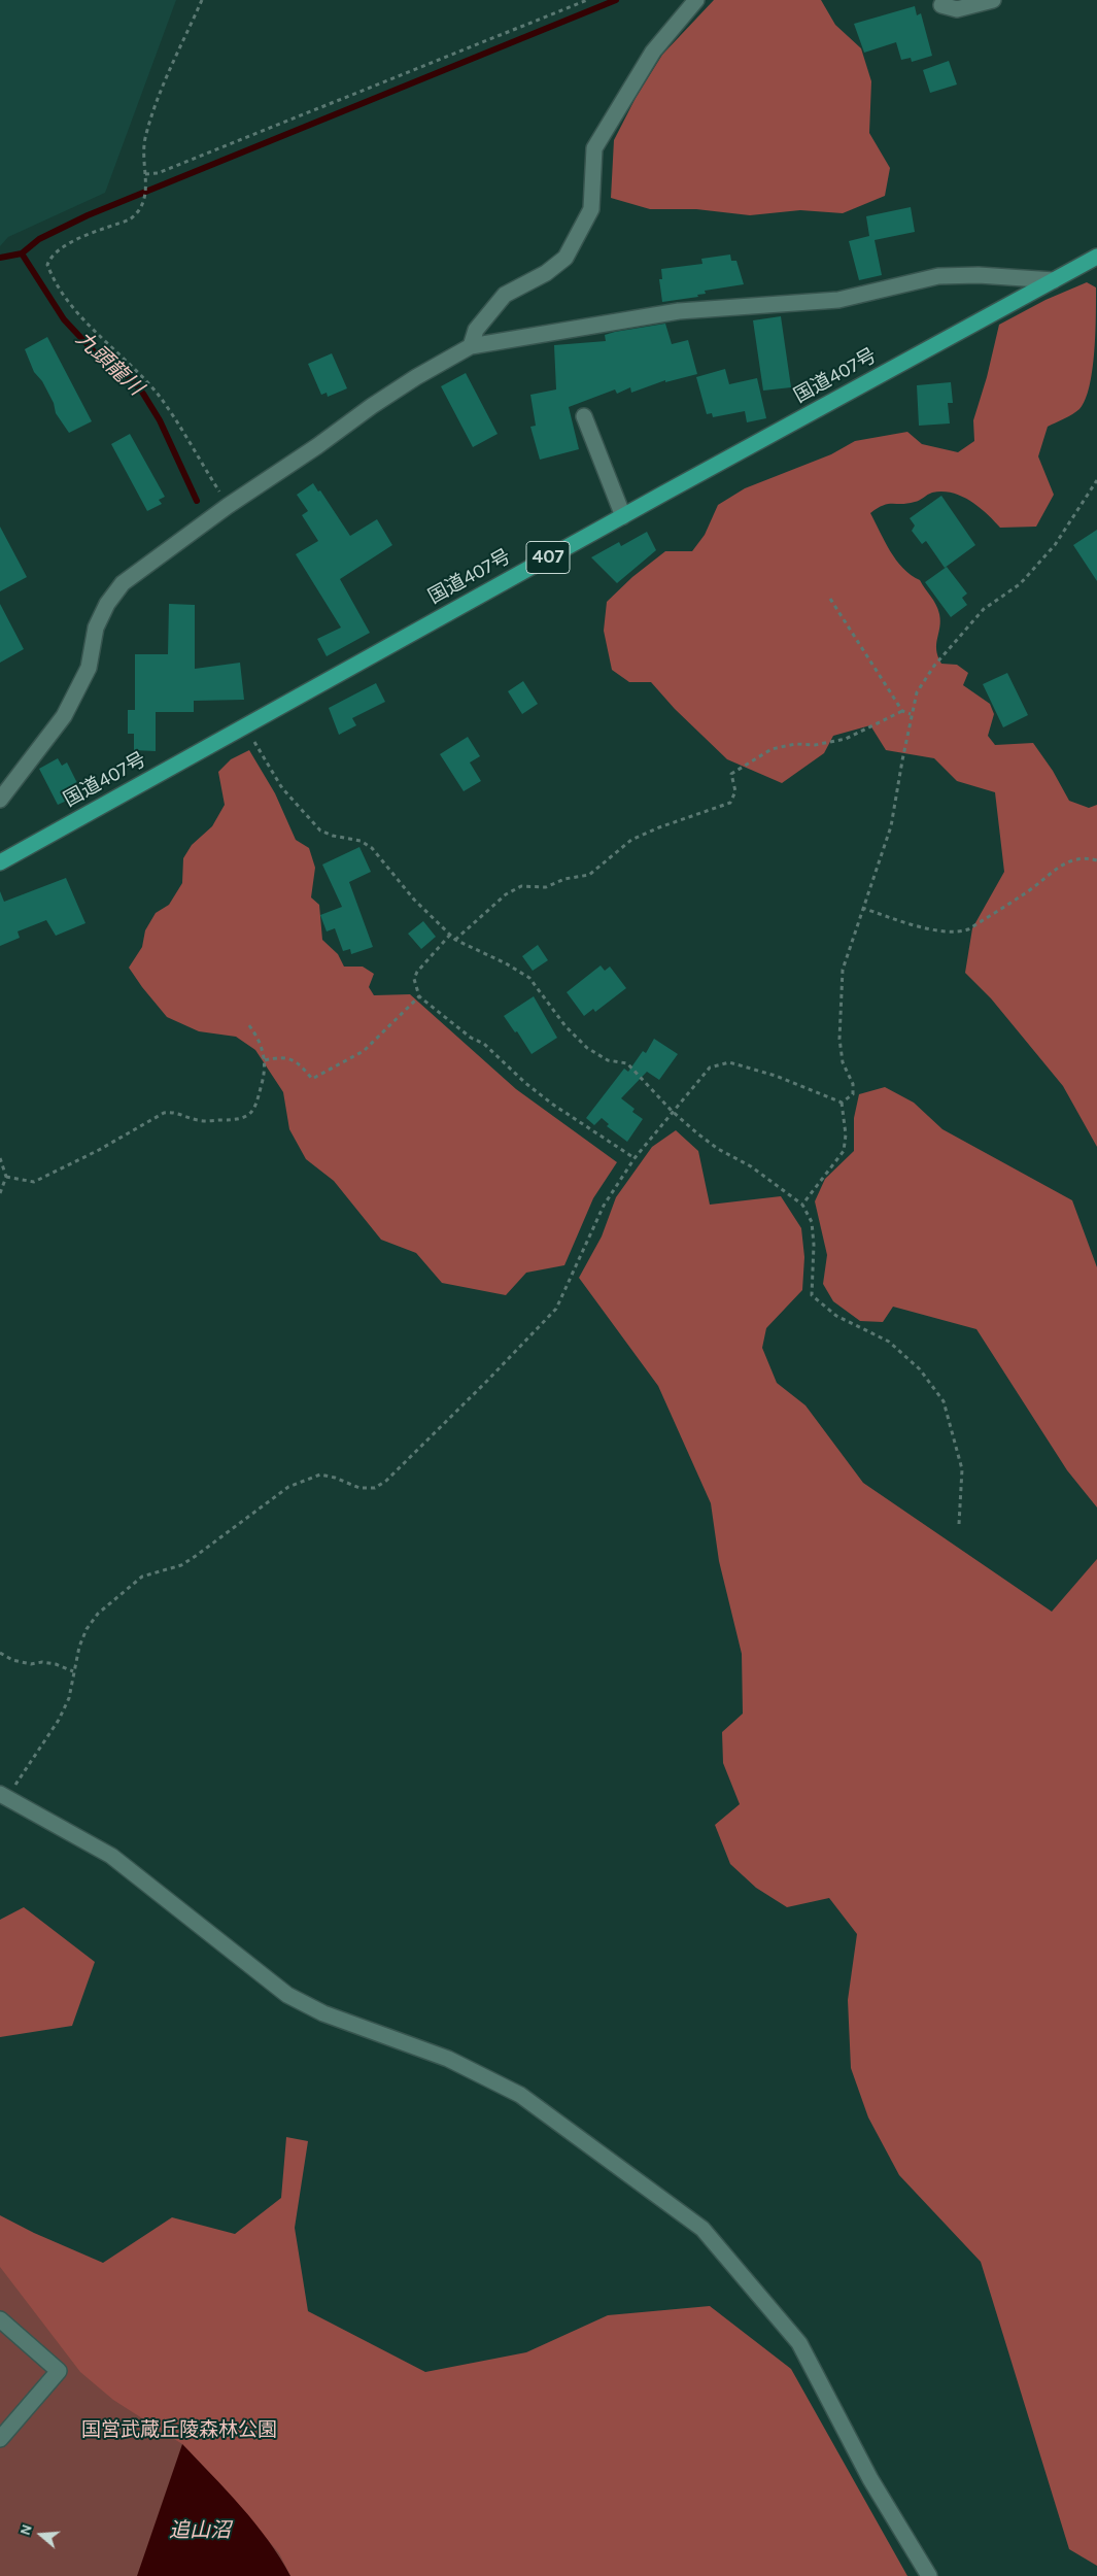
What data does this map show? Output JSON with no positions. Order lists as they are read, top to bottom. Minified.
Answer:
{"streets":{"highway":["国道407号","407"]},"water":["九頭龍川","追山沼"],"parks":["国営武蔵丘陵森林公園"],"north":"left"}
